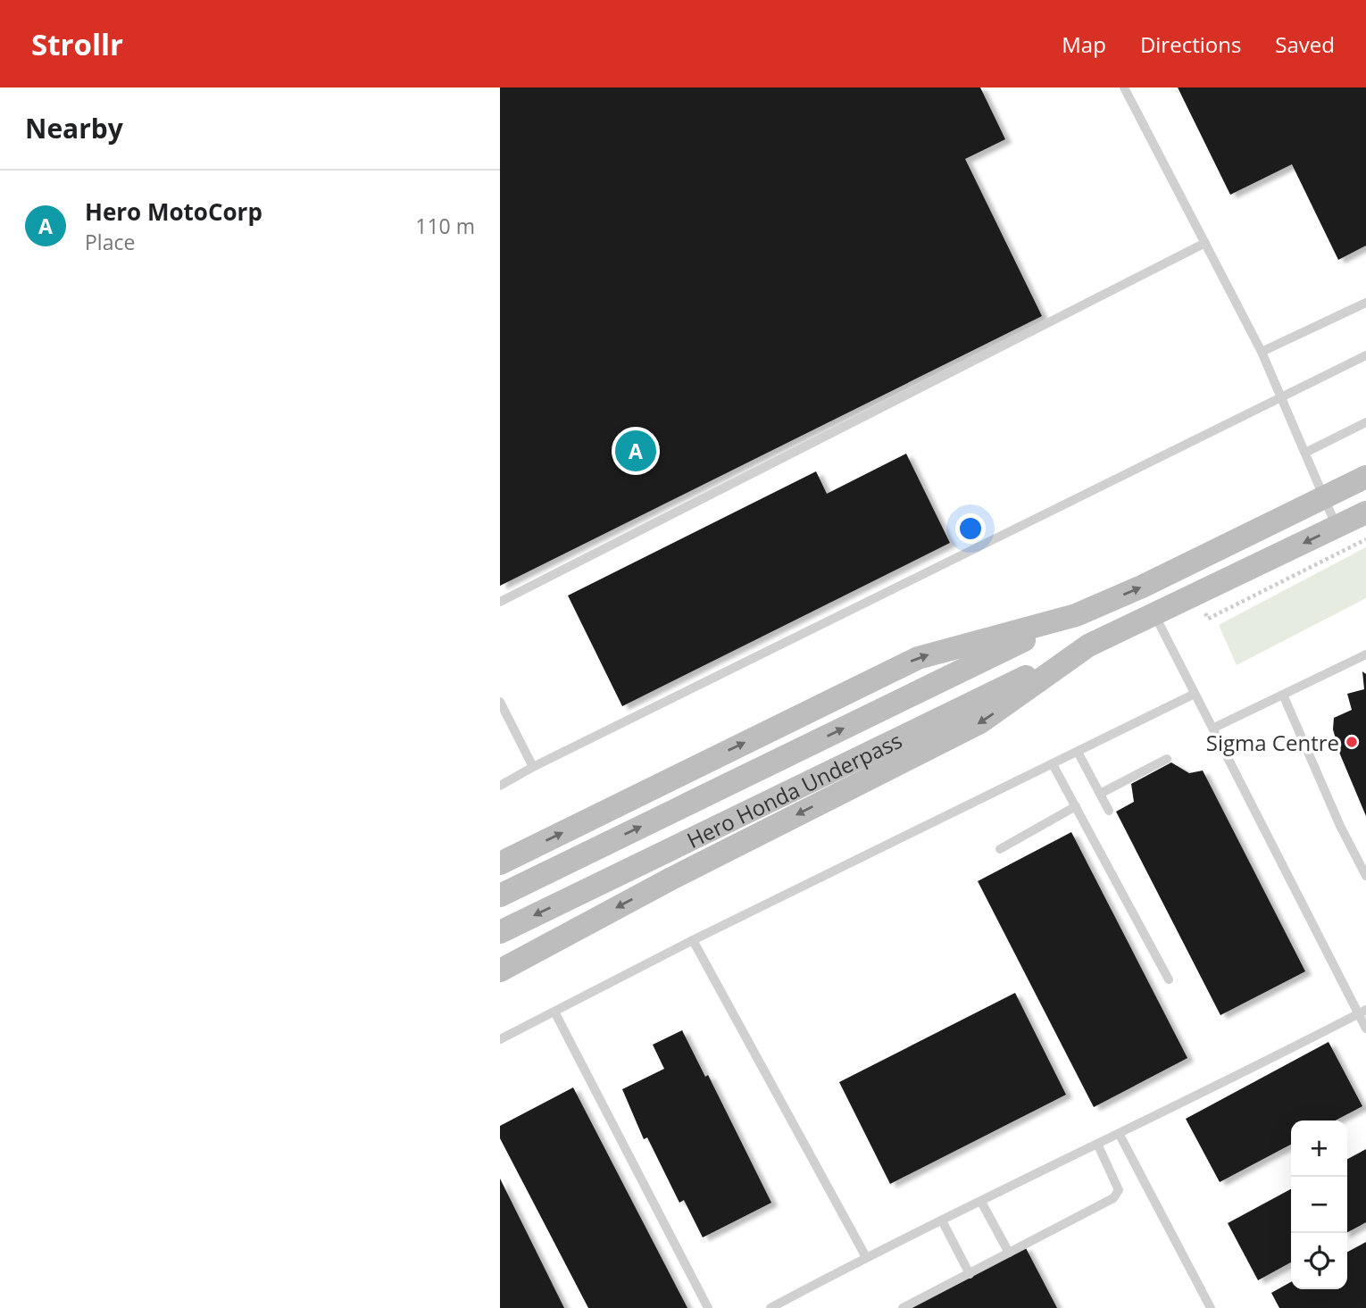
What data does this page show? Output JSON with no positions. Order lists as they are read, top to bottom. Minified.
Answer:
{"streets":{"main road":["Hero Honda Underpass"]},"places":["Sigma Centre"],"page":{"header":"Strollr","nav":["Map","Directions","Saved"],"heading":"Nearby","list":[{"mark":"A","name":"Hero MotoCorp","note":"Place","value":"110 m"}],"pins":"A","map_buttons":["+","−"]}}
